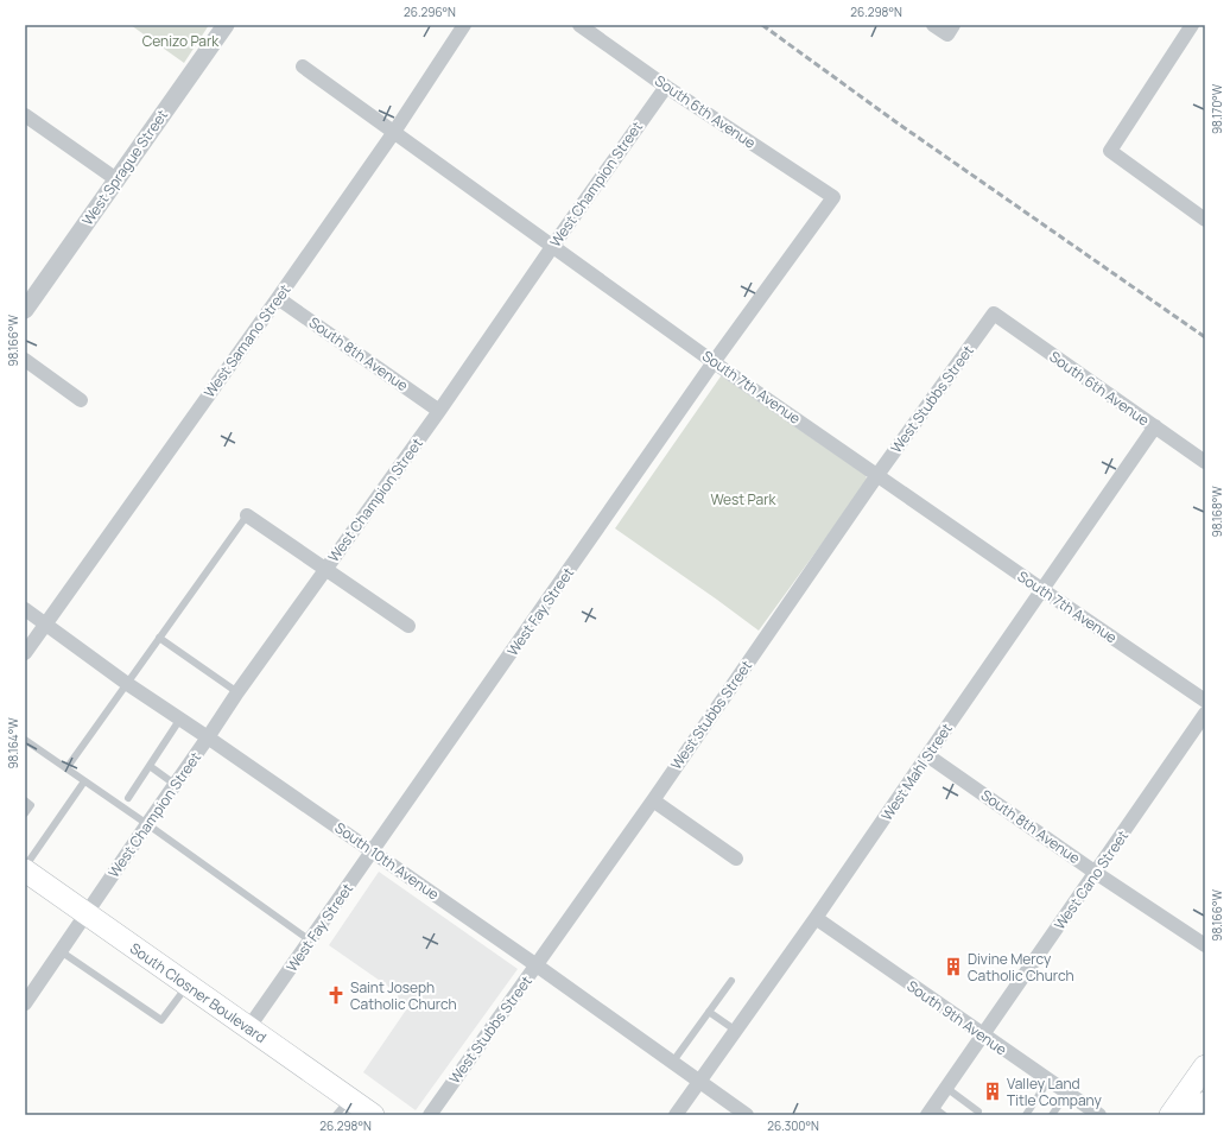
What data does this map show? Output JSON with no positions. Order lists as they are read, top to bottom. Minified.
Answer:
{"streets":{"main road":["South Closner Boulevard"],"street":["South 6th Avenue","West Sprague Street","West Champion Street","West Samano Street","South 8th Avenue","South 7th Avenue","West Stubbs Street","West Fay Street","West Mahl Street","South 10th Avenue","West Cano Street","South 9th Avenue"]},"crossings":[["South 6th Avenue","West Champion Street"],["South 6th Avenue","West Stubbs Street"],["South 6th Avenue","West Fay Street"],["South 6th Avenue","West Mahl Street"],["West Champion Street","South 8th Avenue"],["West Champion Street","South 7th Avenue"],["West Champion Street","South 10th Avenue"],["West Champion Street","South Closner Boulevard"],["West Samano Street","South 8th Avenue"],["West Samano Street","South 7th Avenue"],["West Samano Street","South 10th Avenue"],["South 8th Avenue","West Mahl Street"],["South 8th Avenue","West Cano Street"],["South 7th Avenue","West Stubbs Street"],["South 7th Avenue","West Fay Street"],["South 7th Avenue","West Mahl Street"],["West Stubbs Street","South 10th Avenue"],["West Fay Street","South 10th Avenue"],["West Fay Street","South Closner Boulevard"],["West Mahl Street","South 10th Avenue"],["West Mahl Street","South 9th Avenue"],["West Cano Street","South 9th Avenue"]],"parks":["Cenizo Park","West Park"],"places":{"building":["Divine Mercy Catholic Church","Valley Land Title Company"],"church":["Saint Joseph Catholic Church"]},"coordinates":["26.296°N","26.298°N","98.170°W","98.166°W","98.168°W","98.164°W","26.300°N"]}
